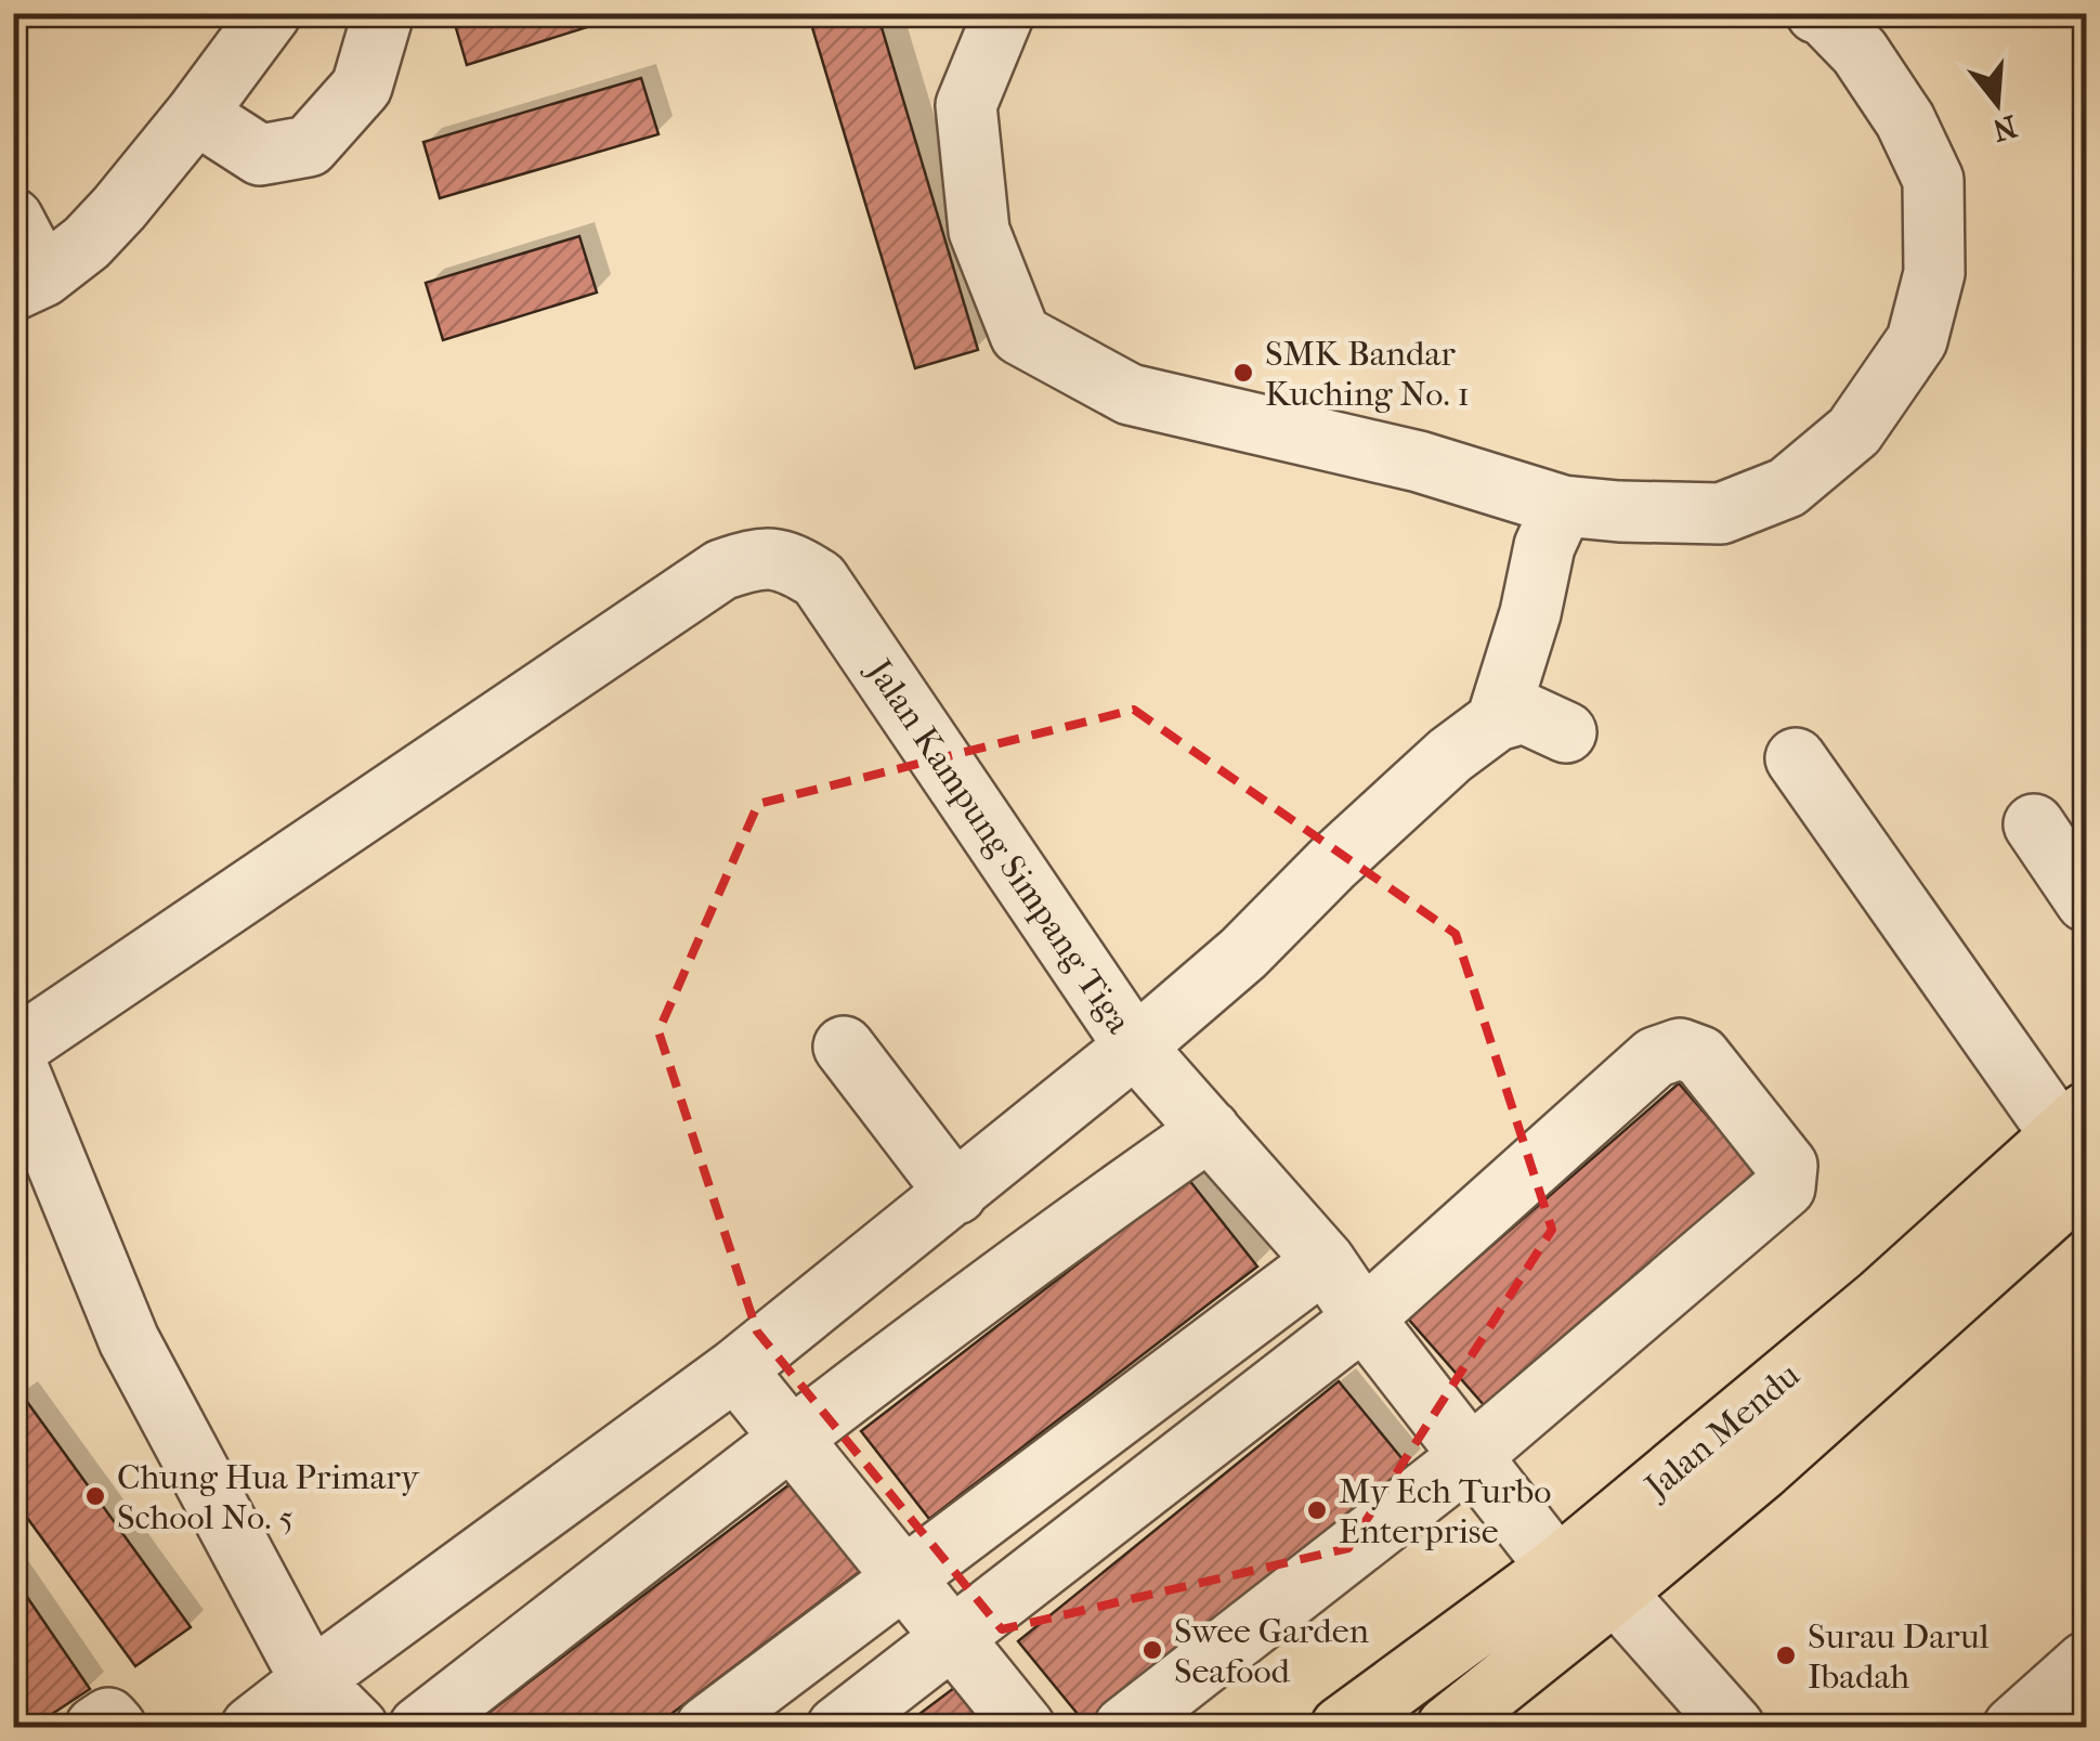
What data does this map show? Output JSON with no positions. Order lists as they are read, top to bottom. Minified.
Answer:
{"streets":{"main road":["Jalan Mendu"],"street":["Jalan Kampung Simpang Tiga"]},"places":["SMK Bandar Kuching No. 1","Chung Hua Primary School No. 5","My Ech Turbo Enterprise","Swee Garden Seafood","Surau Darul Ibadah"],"north":"bottom"}
